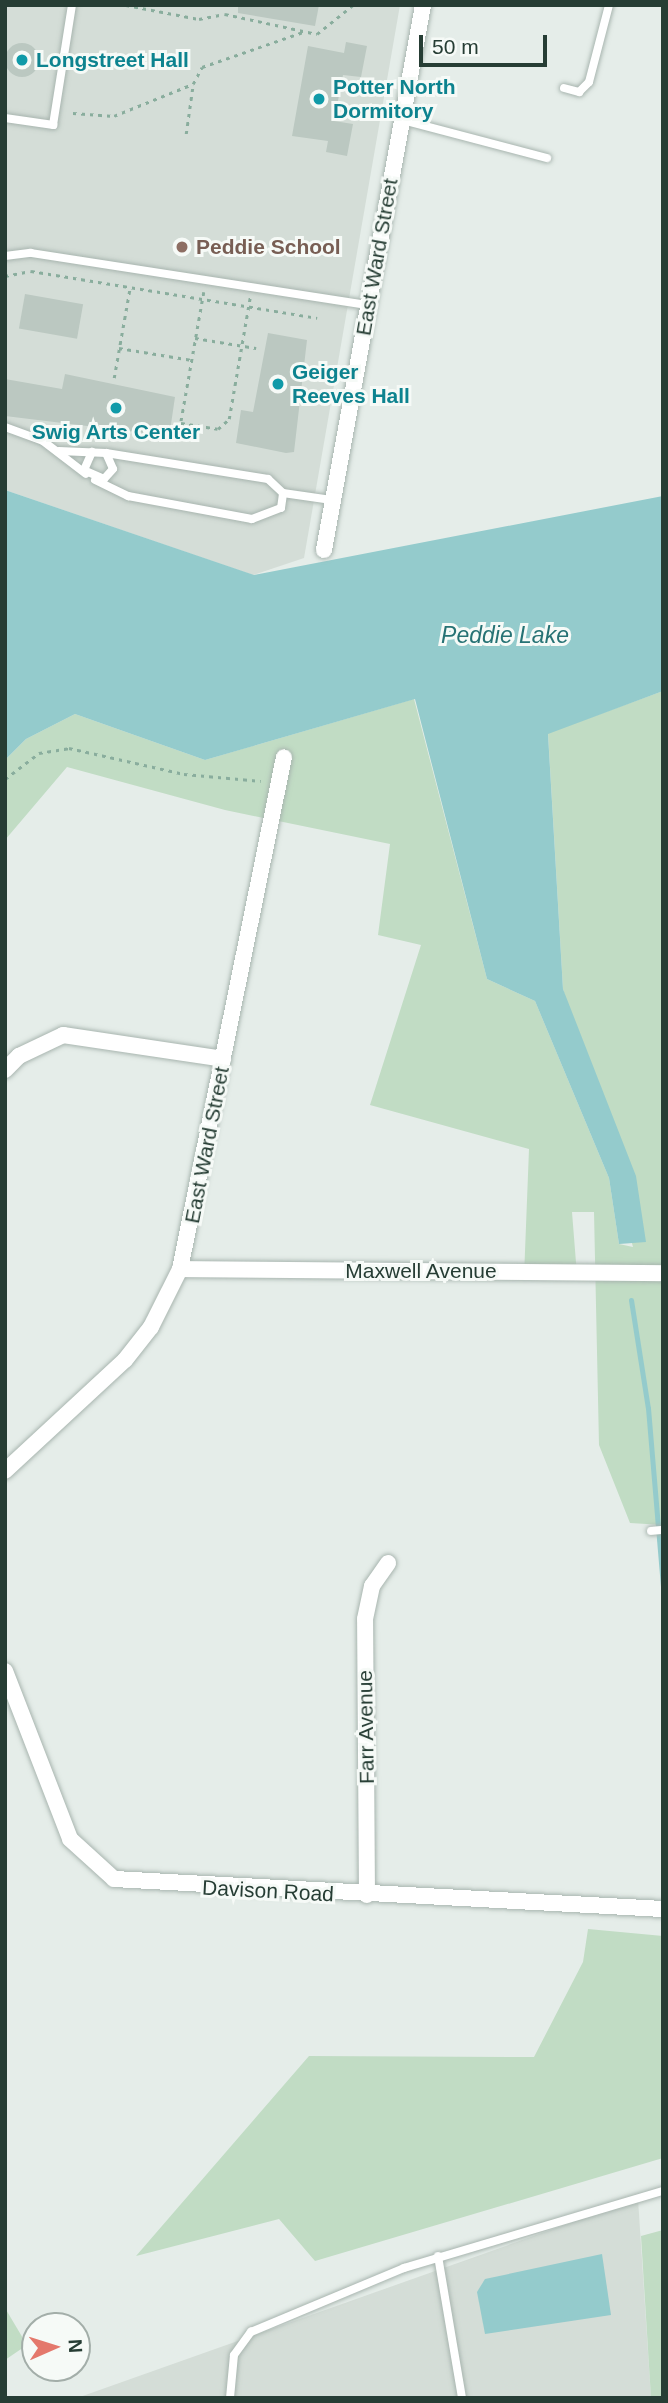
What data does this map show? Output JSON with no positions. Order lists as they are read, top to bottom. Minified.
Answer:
{"streets":{"street":["East Ward Street","Maxwell Avenue","Farr Avenue","Davison Road"]},"crossings":[["East Ward Street","Maxwell Avenue"],["Farr Avenue","Davison Road"]],"water":["Peddie Lake"],"places":["Longstreet Hall","Potter North Dormitory","Peddie School","Geiger Reeves Hall","Swig Arts Center"],"scale_bar":"50 m","north":"right"}
